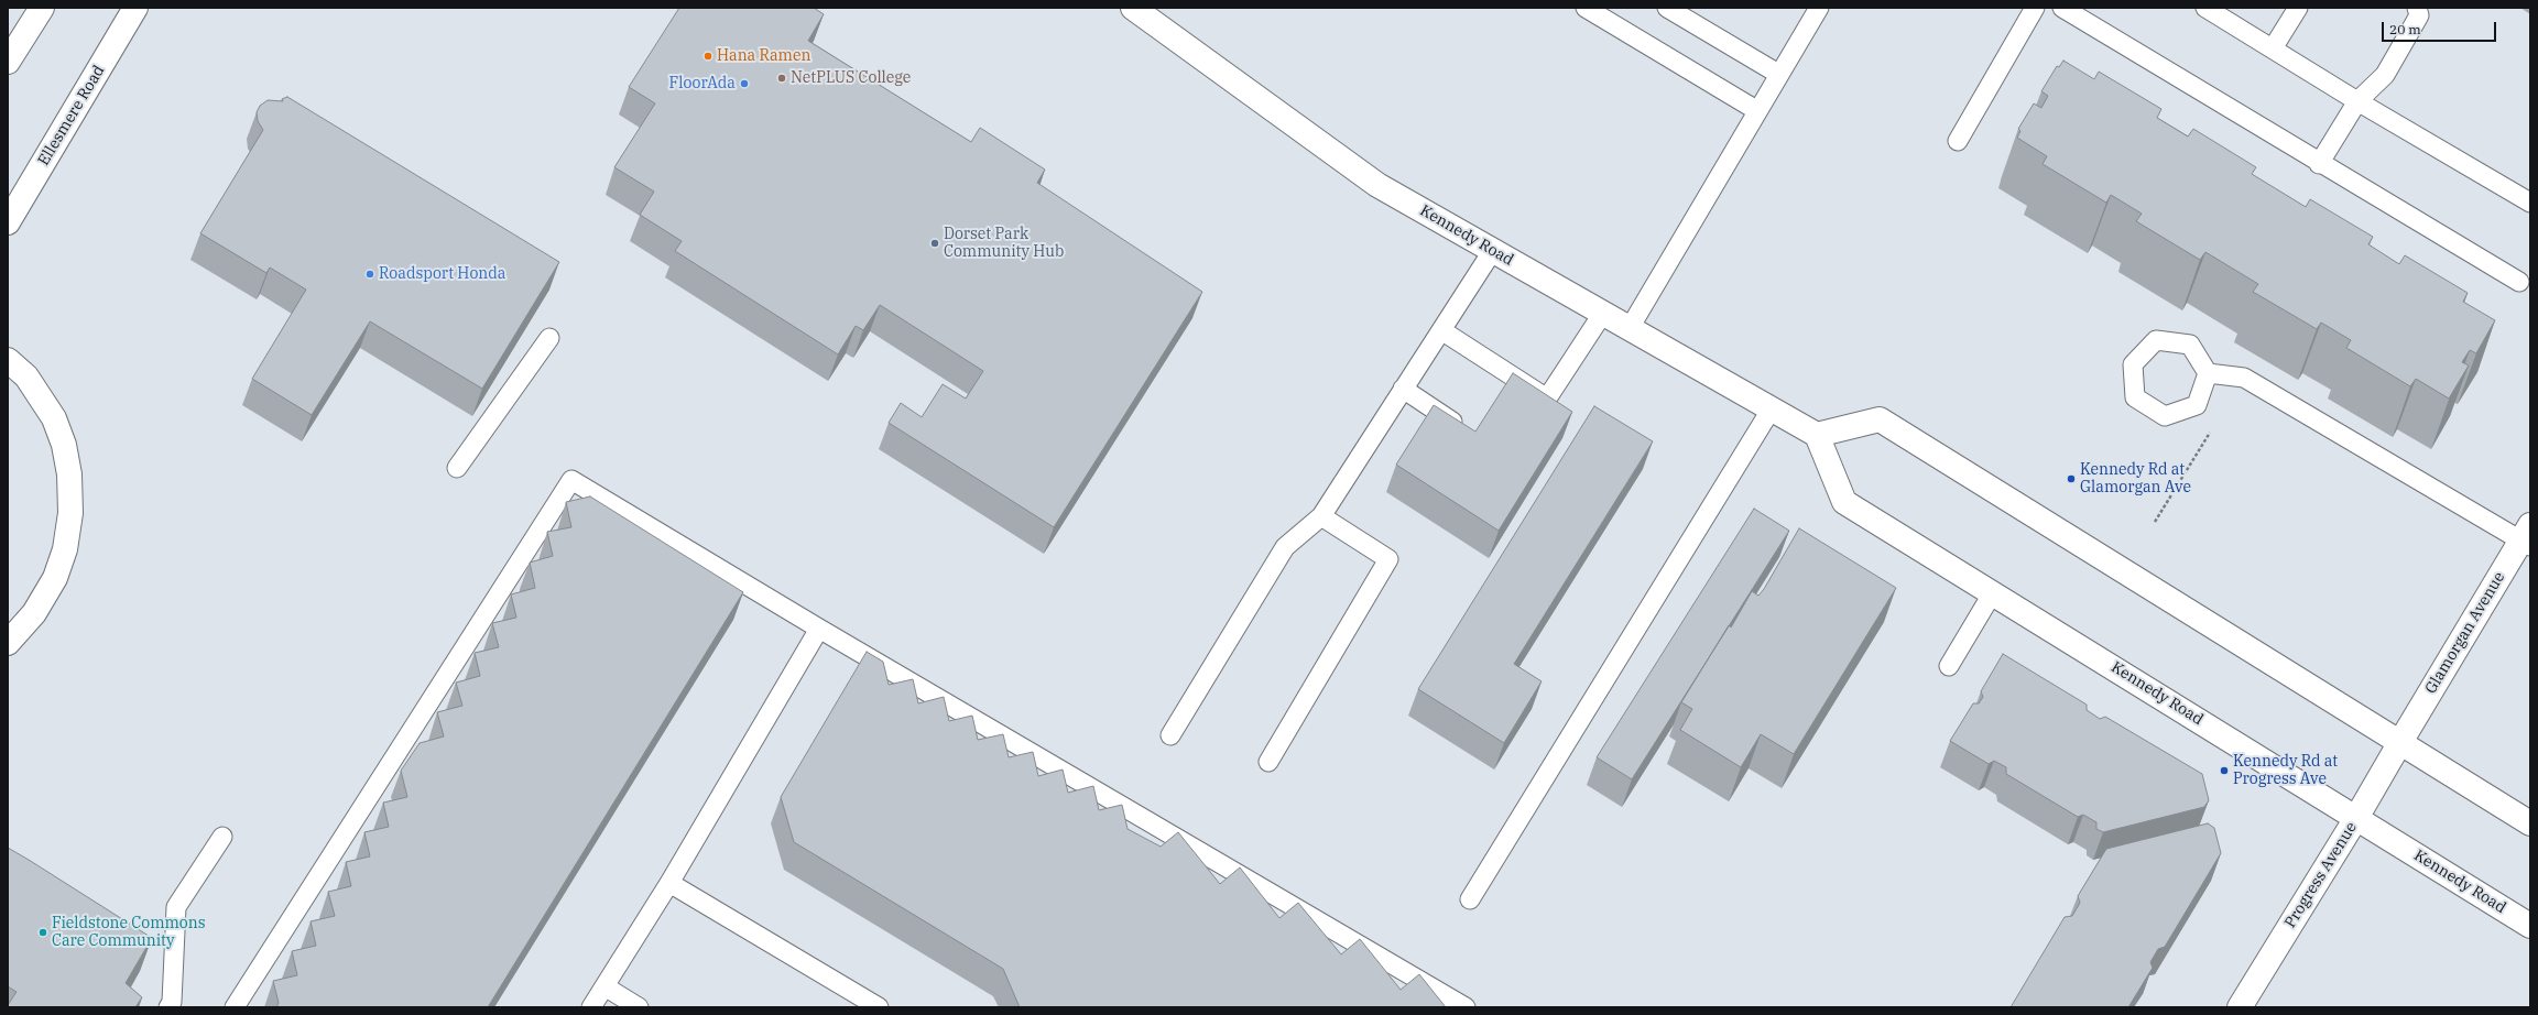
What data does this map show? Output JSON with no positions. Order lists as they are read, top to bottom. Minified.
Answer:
{"streets":{"main road":["Ellesmere Road","Kennedy Road","Glamorgan Avenue","Progress Avenue"]},"crossings":[["Kennedy Road","Progress Avenue"],["Glamorgan Avenue","Progress Avenue"]],"places":["Hana Ramen","NetPLUS College","FloorAda","Dorset Park Community Hub","Roadsport Honda","Kennedy Rd at Glamorgan Ave","Kennedy Rd at Progress Ave","Fieldstone Commons Care Community"],"scale_bar":"20 m"}
